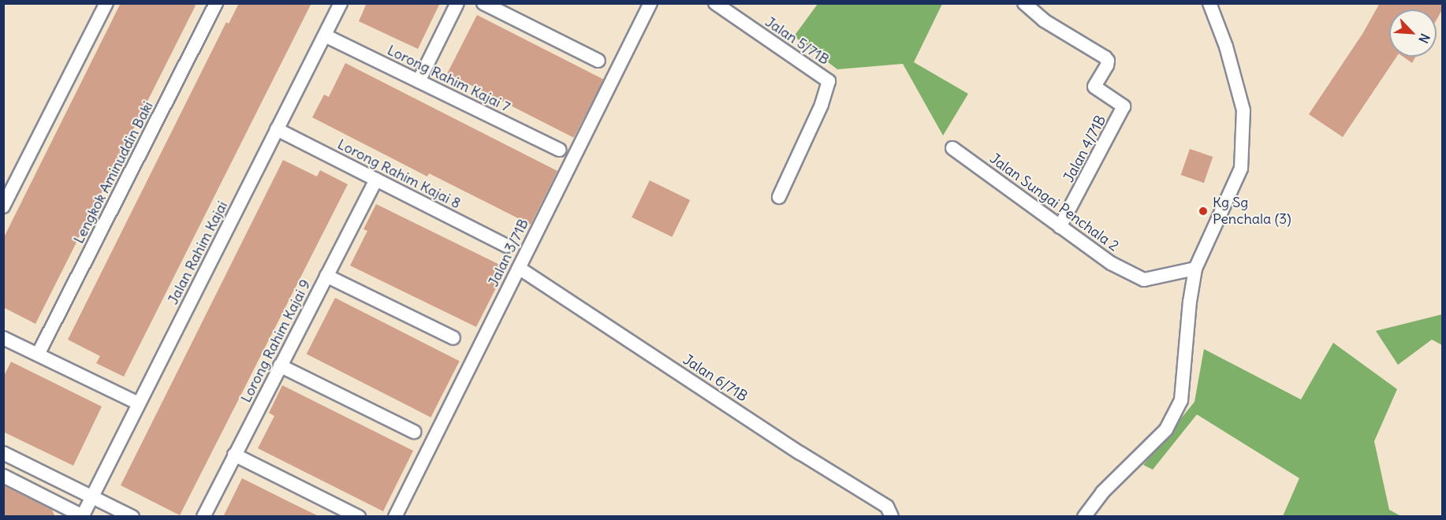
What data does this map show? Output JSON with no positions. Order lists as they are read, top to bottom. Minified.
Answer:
{"streets":{"street":["Jalan 5/71B","Lorong Rahim Kajai 7","Jalan 4/71B","Lengkok Aminuddin Baki","Lorong Rahim Kajai 8","Jalan Sungai Penchala 2","Jalan Rahim Kajai","Jalan 3/71B","Lorong Rahim Kajai 9","Jalan 6/71B"]},"crossings":[["Lorong Rahim Kajai 7","Jalan Rahim Kajai"],["Jalan 4/71B","Jalan Sungai Penchala 2"],["Lorong Rahim Kajai 8","Jalan Rahim Kajai"],["Lorong Rahim Kajai 8","Lorong Rahim Kajai 9"],["Jalan 3/71B","Jalan 6/71B"]],"places":["Kg Sg Penchala (3)"],"north":"bottom right"}
